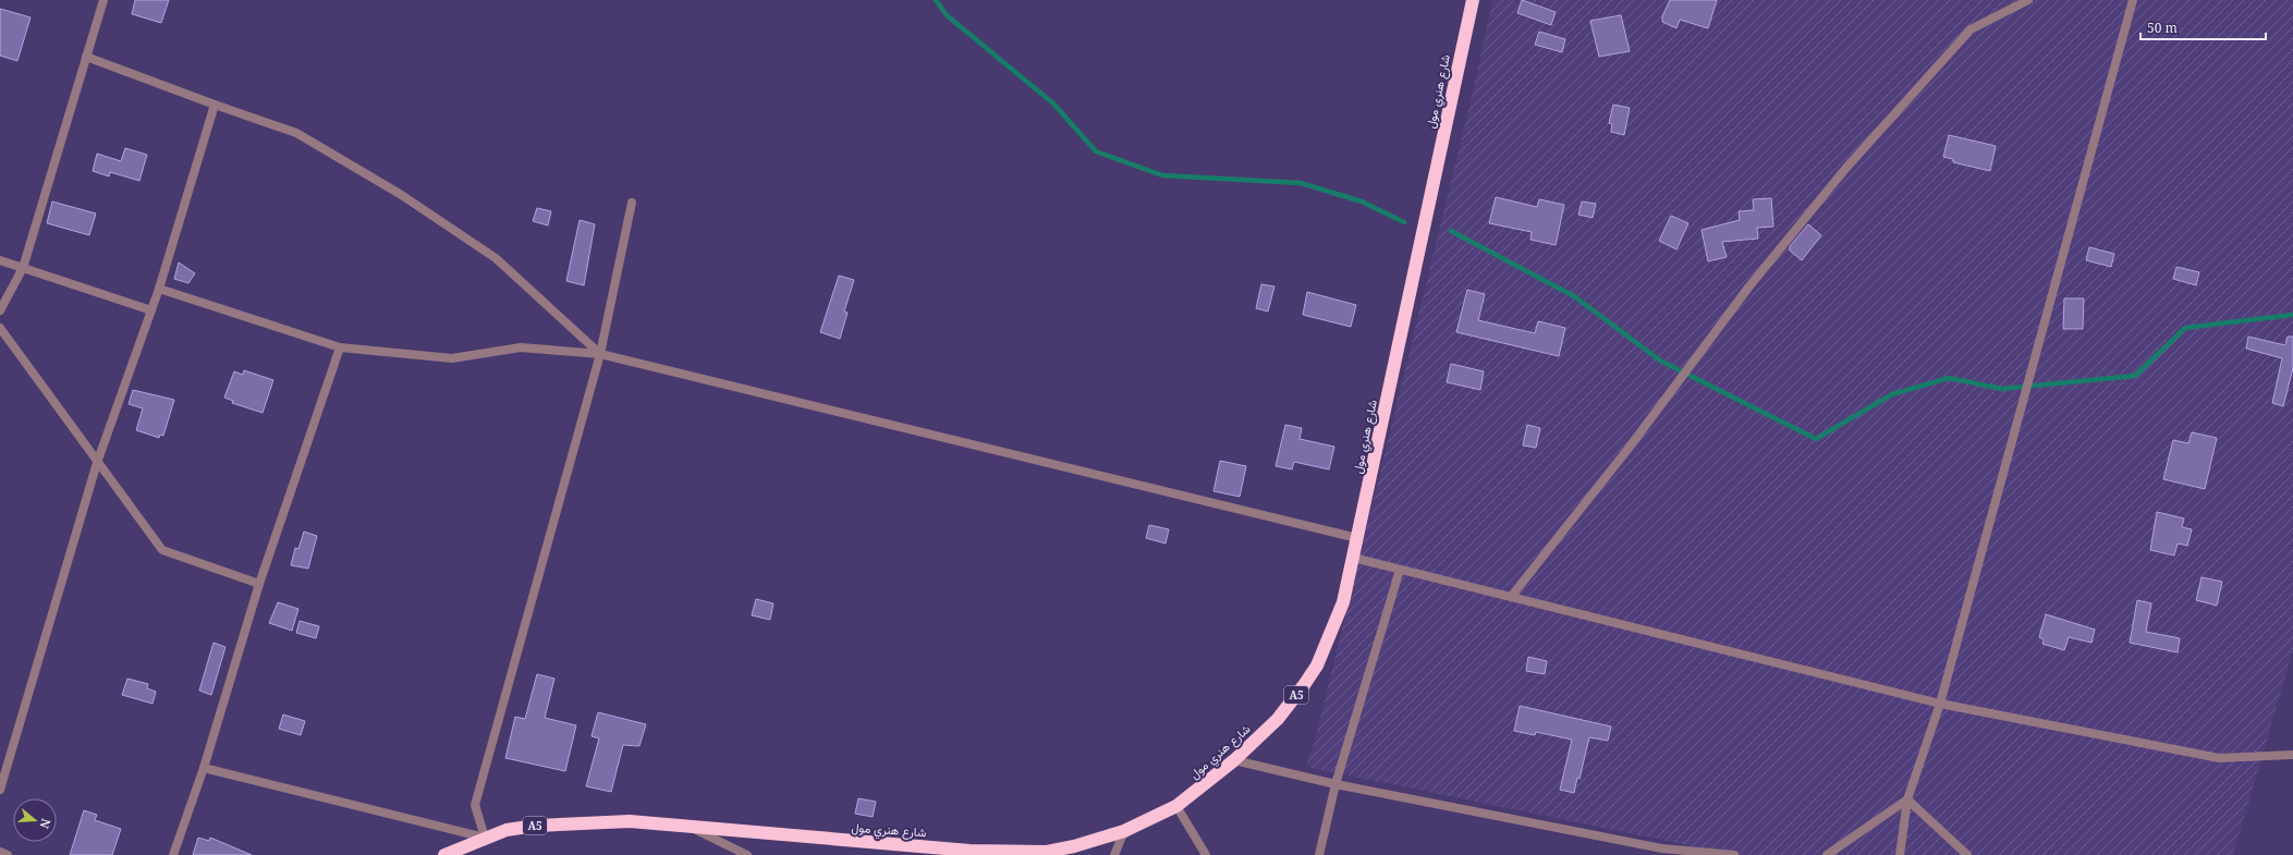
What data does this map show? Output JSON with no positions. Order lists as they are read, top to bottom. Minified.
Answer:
{"streets":{"highway":["شارع هنري مول","A5"]},"scale_bar":"50 m","north":"right"}
